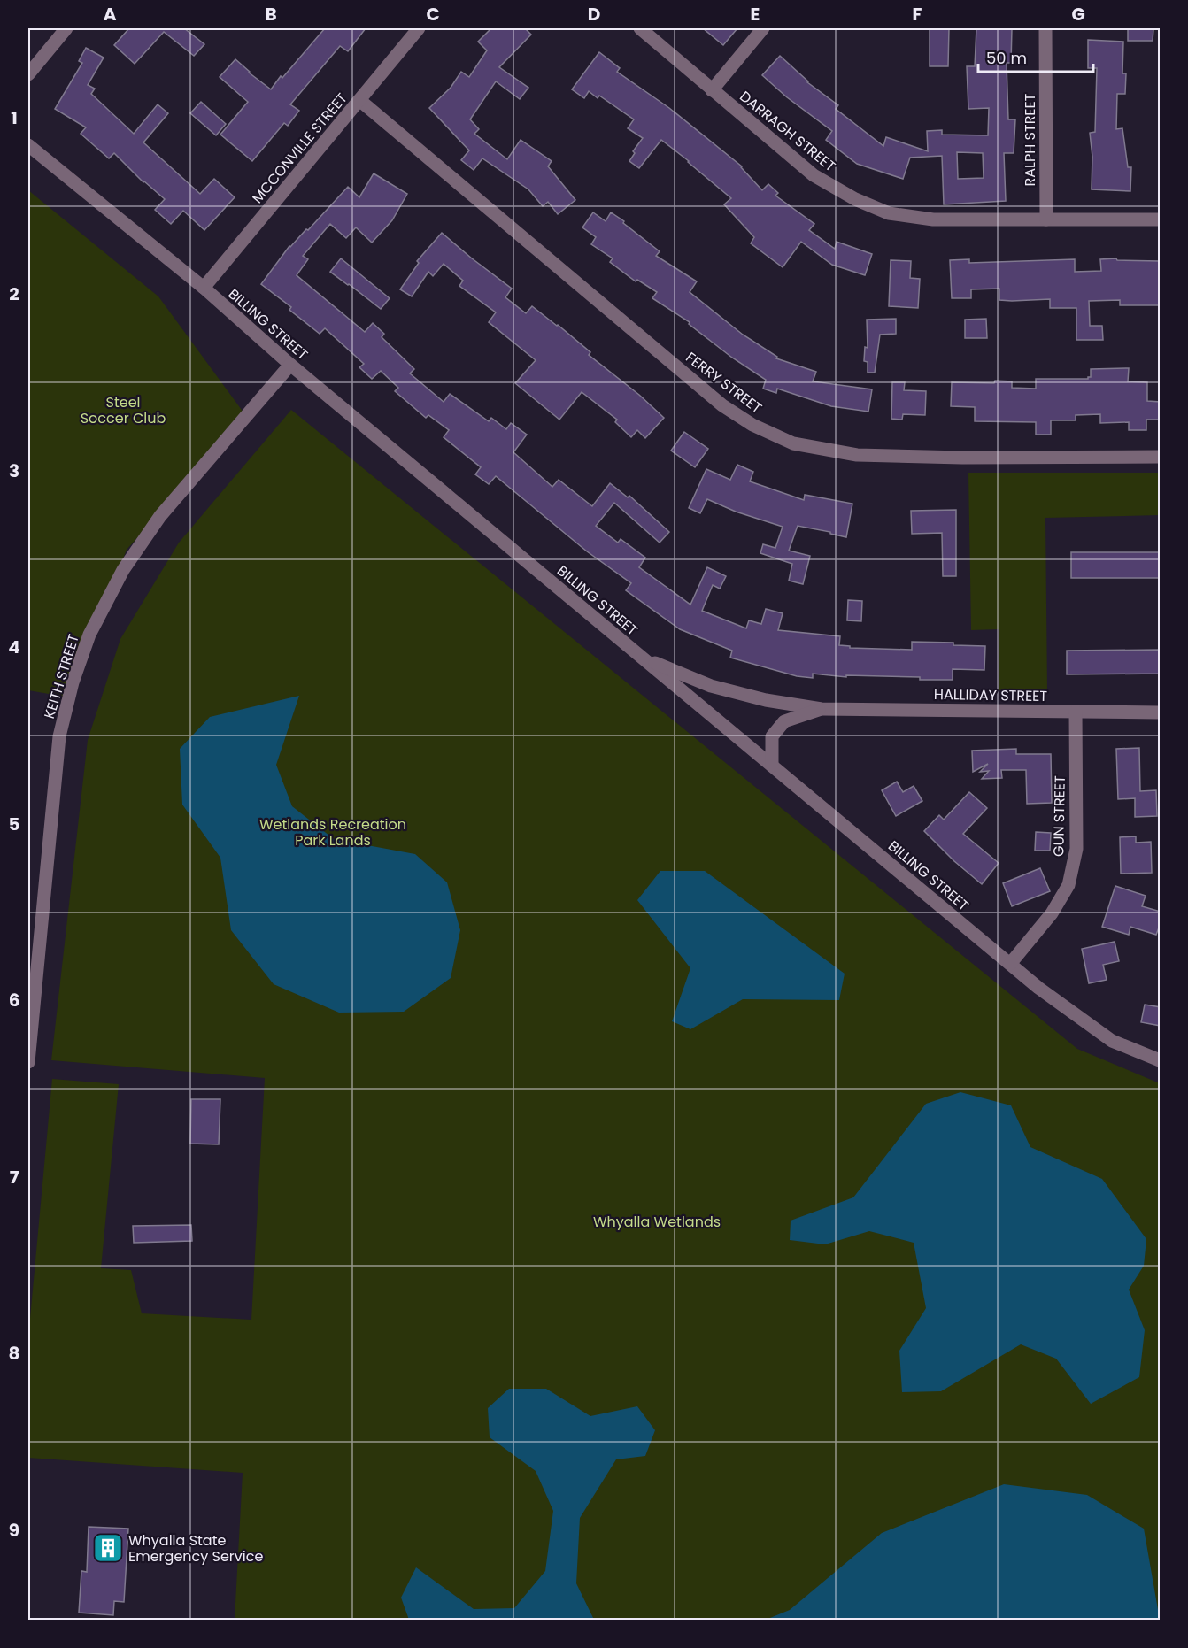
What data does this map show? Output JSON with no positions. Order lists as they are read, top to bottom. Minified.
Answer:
{"streets":{"street":["DARRAGH STREET","RALPH STREET","MCCONVILLE STREET","BILLING STREET","FERRY STREET","KEITH STREET","HALLIDAY STREET","GUN STREET"]},"crossings":[["DARRAGH STREET","RALPH STREET"],["MCCONVILLE STREET","BILLING STREET"],["MCCONVILLE STREET","FERRY STREET"],["BILLING STREET","KEITH STREET"],["BILLING STREET","HALLIDAY STREET"],["BILLING STREET","GUN STREET"],["HALLIDAY STREET","GUN STREET"]],"parks":["Steel Soccer Club","Wetlands Recreation Park Lands","Whyalla Wetlands"],"places":{"building":["Whyalla State Emergency Service"]},"scale_bar":"50 m","grid":{"columns":["A","B","C","D","E","F","G"],"rows":["1","2","3","4","5","6","7","8","9"]}}
